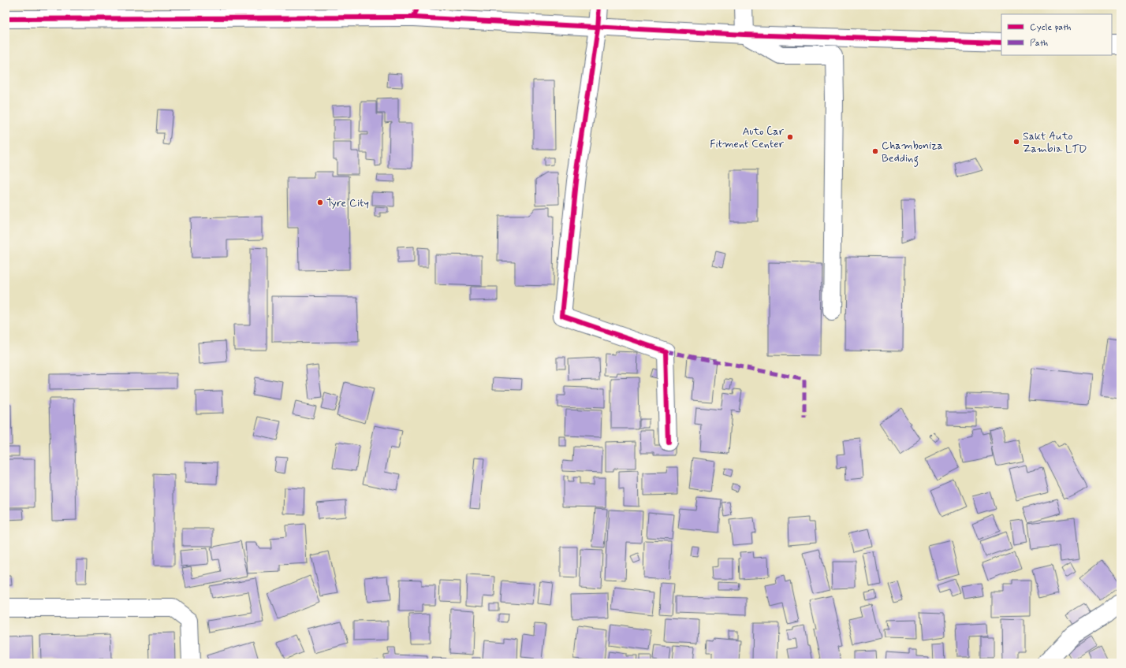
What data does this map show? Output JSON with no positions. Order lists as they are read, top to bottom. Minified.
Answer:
{"places":["Auto Car Fitment Center","Sakt Auto Zambia LTD","Chamboniza Bedding","Tyre City"],"legend":["Cycle path","Path"]}
